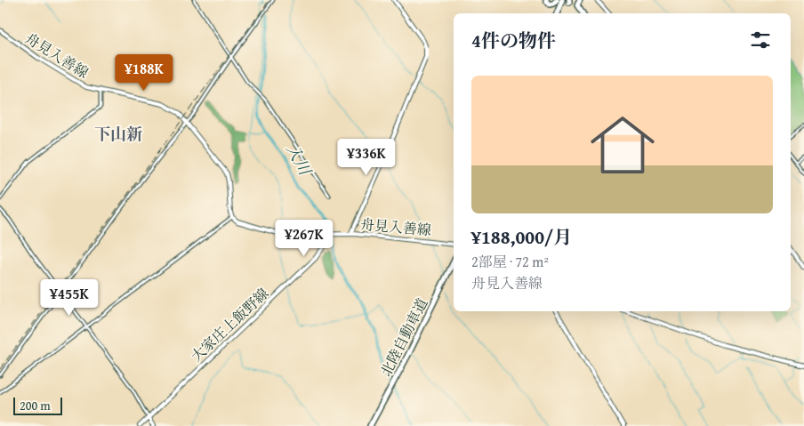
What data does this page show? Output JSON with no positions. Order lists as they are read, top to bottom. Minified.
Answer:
{"streets":{"highway":["北陸自動車道"],"main road":["舟見入善線","大家庄上飯野線"]},"crossings":[["舟見入善線","大家庄上飯野線"]],"districts":["下山新"],"water":["入川"],"scale_bar":"200 m","page":{"heading":"4件の物件","price":["¥188K","¥336K","¥267K","¥455K"],"list":[{"name":"¥188,000/月","note":"2部屋 · 72 m² · 舟見入善線"}],"scale":"200 m"}}
